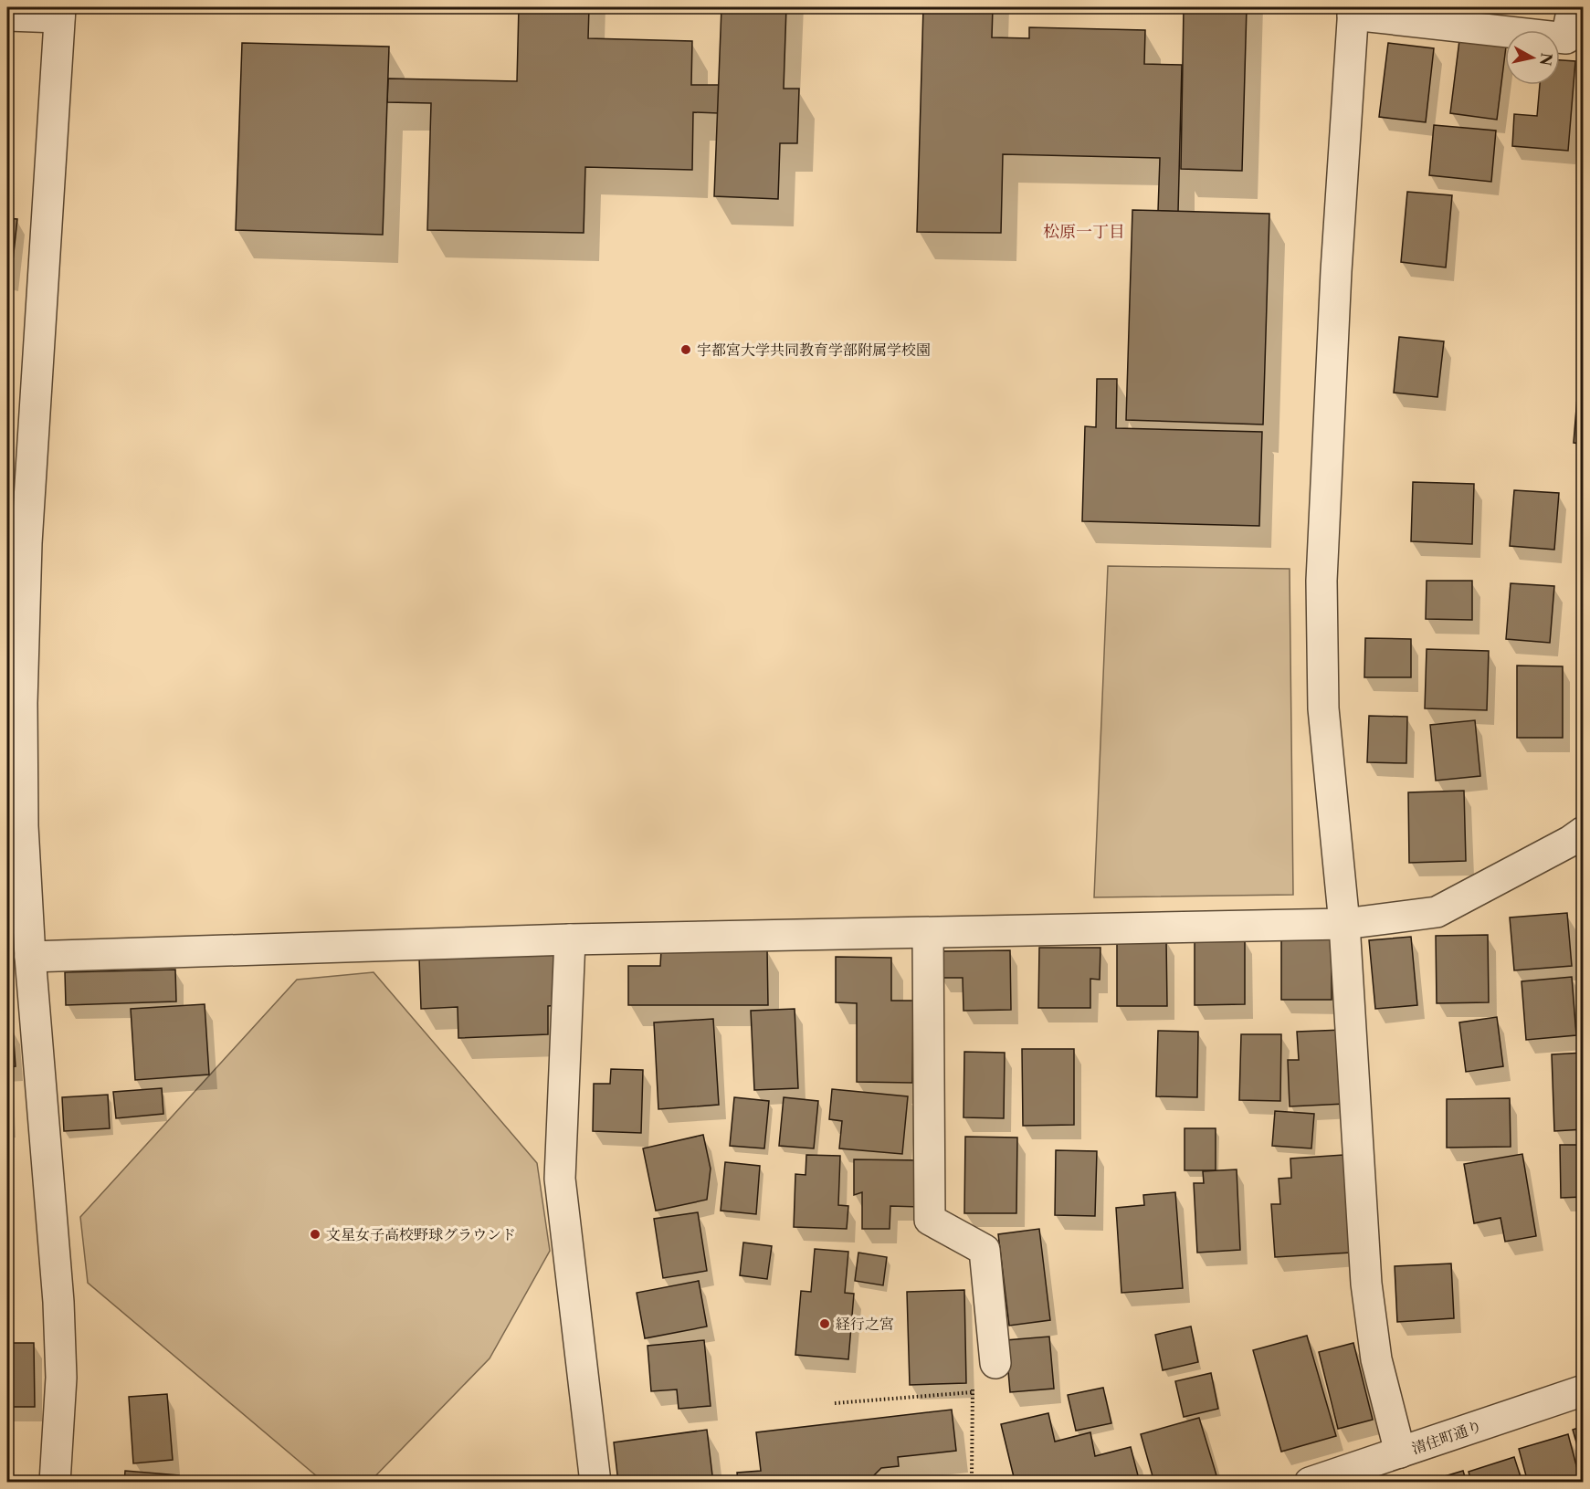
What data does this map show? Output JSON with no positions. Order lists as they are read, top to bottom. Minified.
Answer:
{"streets":{"street":["清住町通り"]},"districts":["松原一丁目"],"places":["宇都宮大学共同教育学部附属学校園","文星女子高校野球グラウンド","経行之宮"],"north":"right"}
